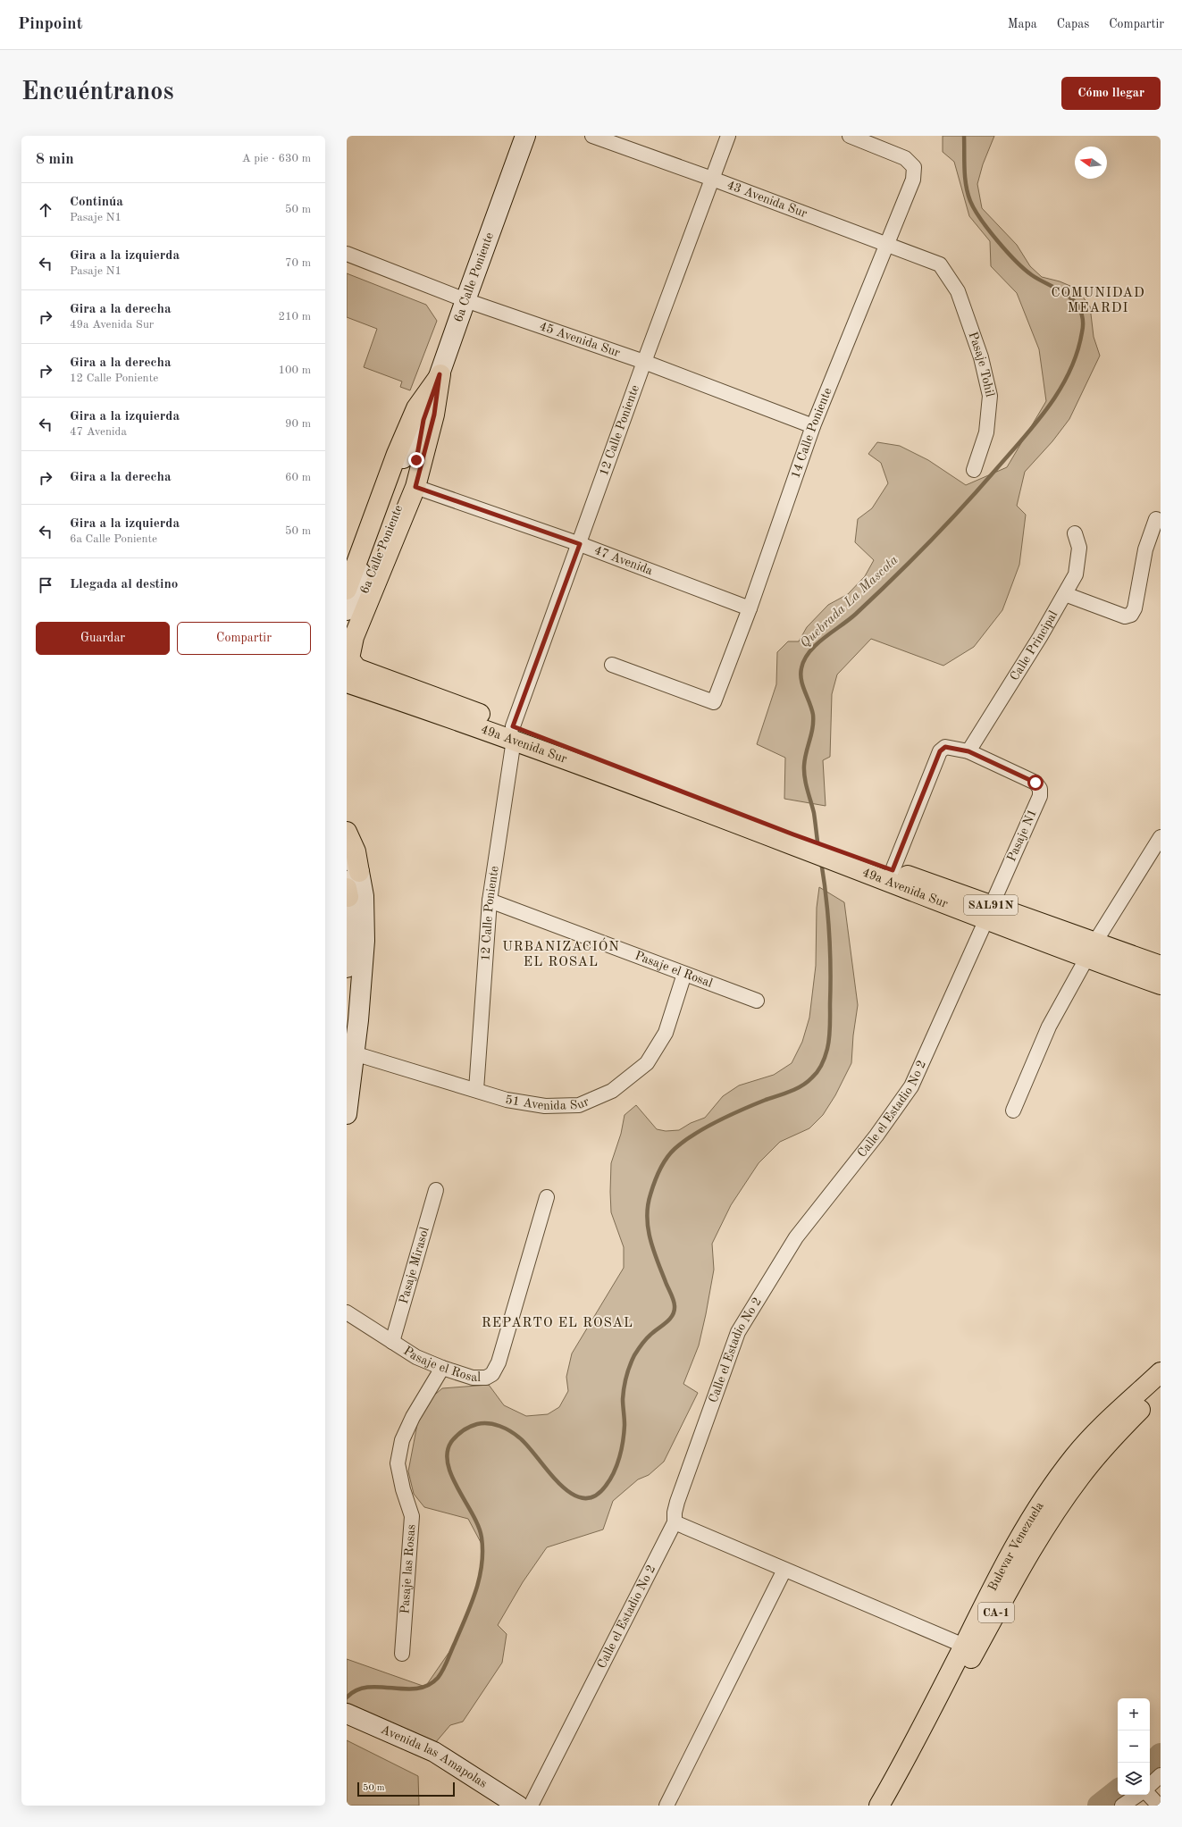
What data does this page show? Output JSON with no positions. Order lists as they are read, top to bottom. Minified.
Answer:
{"streets":{"main road":["49a Avenida Sur","SAL91N","Bulevar Venezuela","CA-1"],"street":["43 Avenida Sur","6a Calle Poniente","45 Avenida Sur","Pasaje Tohil","12 Calle Poniente","14 Calle Poniente","47 Avenida","Calle Principal","Pasaje N1","Pasaje el Rosal","51 Avenida Sur","Calle el Estadio No 2","Pasaje Mirasol","Pasaje las Rosas","Avenida las Amapolas"]},"crossings":[["43 Avenida Sur","Pasaje Tohil"],["43 Avenida Sur","12 Calle Poniente"],["43 Avenida Sur","14 Calle Poniente"],["6a Calle Poniente","45 Avenida Sur"],["45 Avenida Sur","12 Calle Poniente"],["45 Avenida Sur","14 Calle Poniente"],["12 Calle Poniente","47 Avenida"],["12 Calle Poniente","49a Avenida Sur"],["12 Calle Poniente","Pasaje el Rosal"],["12 Calle Poniente","51 Avenida Sur"],["14 Calle Poniente","47 Avenida"],["Calle Principal","Pasaje N1"],["49a Avenida Sur","Pasaje N1"],["49a Avenida Sur","Calle el Estadio No 2"],["Pasaje N1","Calle el Estadio No 2"],["Pasaje el Rosal","51 Avenida Sur"],["Pasaje el Rosal","Pasaje Mirasol"],["Pasaje el Rosal","Pasaje las Rosas"]],"districts":["COMUNIDAD MEARDI","URBANIZACIÓN EL ROSAL","REPARTO EL ROSAL"],"water":["Quebrada La Mascota"],"scale_bar":"50 m","north":"left","page":{"header":"Pinpoint","nav":["Mapa","Capas","Compartir"],"buttons":["Cómo llegar",["Guardar","Compartir"]],"title":"Encuéntranos","heading":["8 min","A pie · 630 m"],"list":[["Continúa","Pasaje N1","50 m"],["Gira a la izquierda","Pasaje N1","70 m"],["Gira a la derecha","49a Avenida Sur","210 m"],["Gira a la derecha","12 Calle Poniente","100 m"],["Gira a la izquierda","47 Avenida","90 m"],["Gira a la derecha","60 m"],["Gira a la izquierda","6a Calle Poniente","50 m"],"Llegada al destino"],"map_buttons":["+","−"],"scale":"50 m"}}
